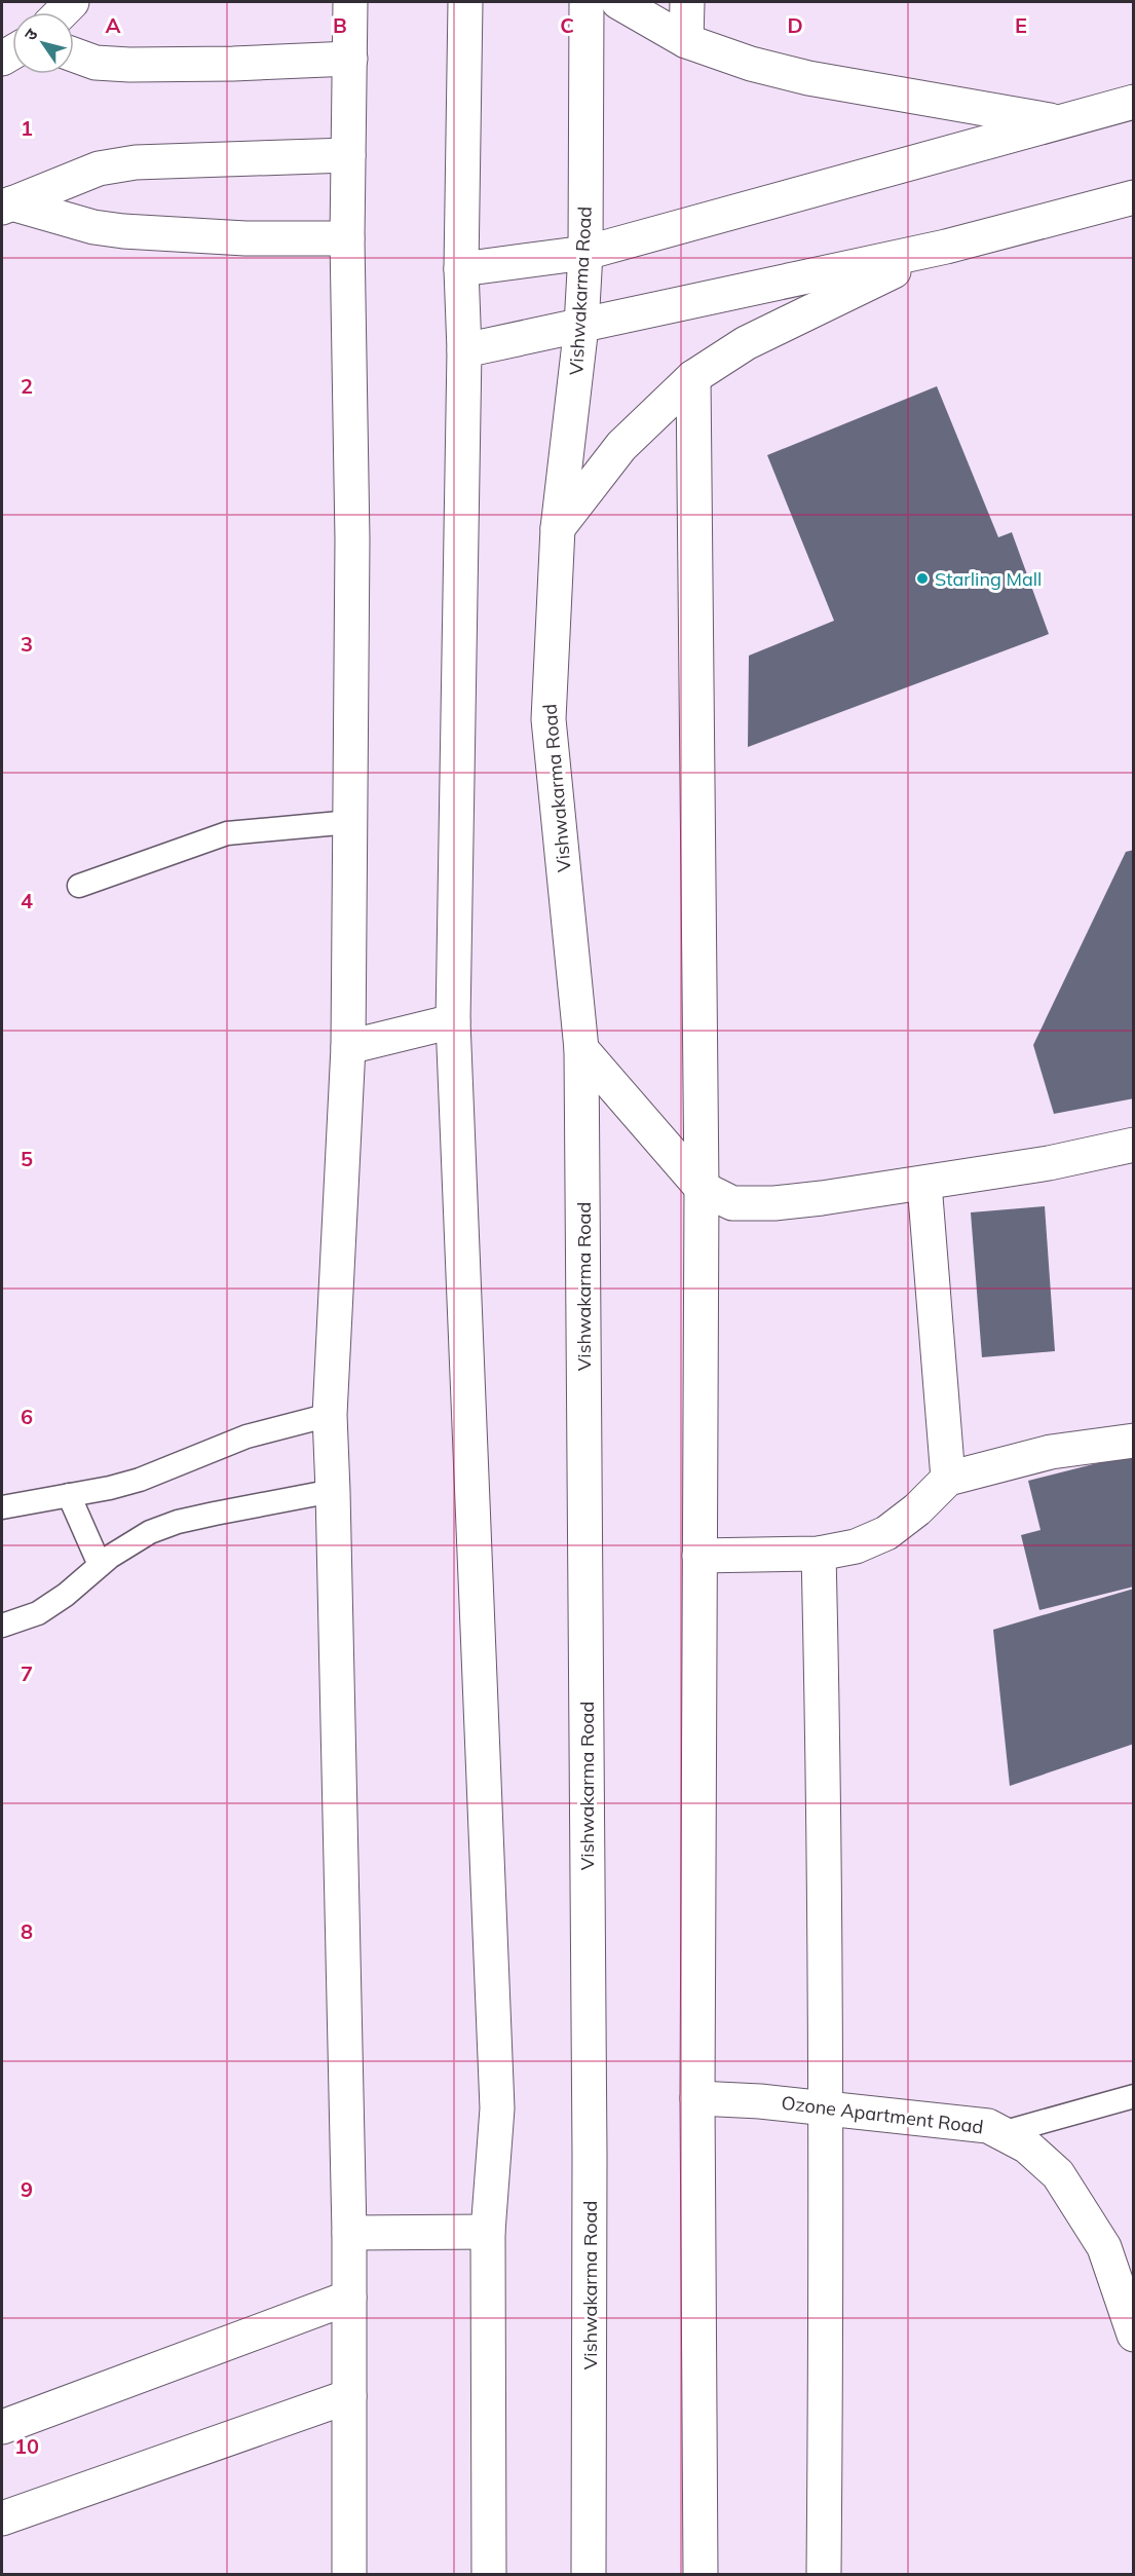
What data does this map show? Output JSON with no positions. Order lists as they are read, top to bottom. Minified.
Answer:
{"streets":{"street":["Vishwakarma Road","Ozone Apartment Road"]},"places":["Starling Mall"],"north":"top left","grid":{"columns":["A","B","C","D","E"],"rows":["1","2","3","4","5","6","7","8","9","10"]}}
